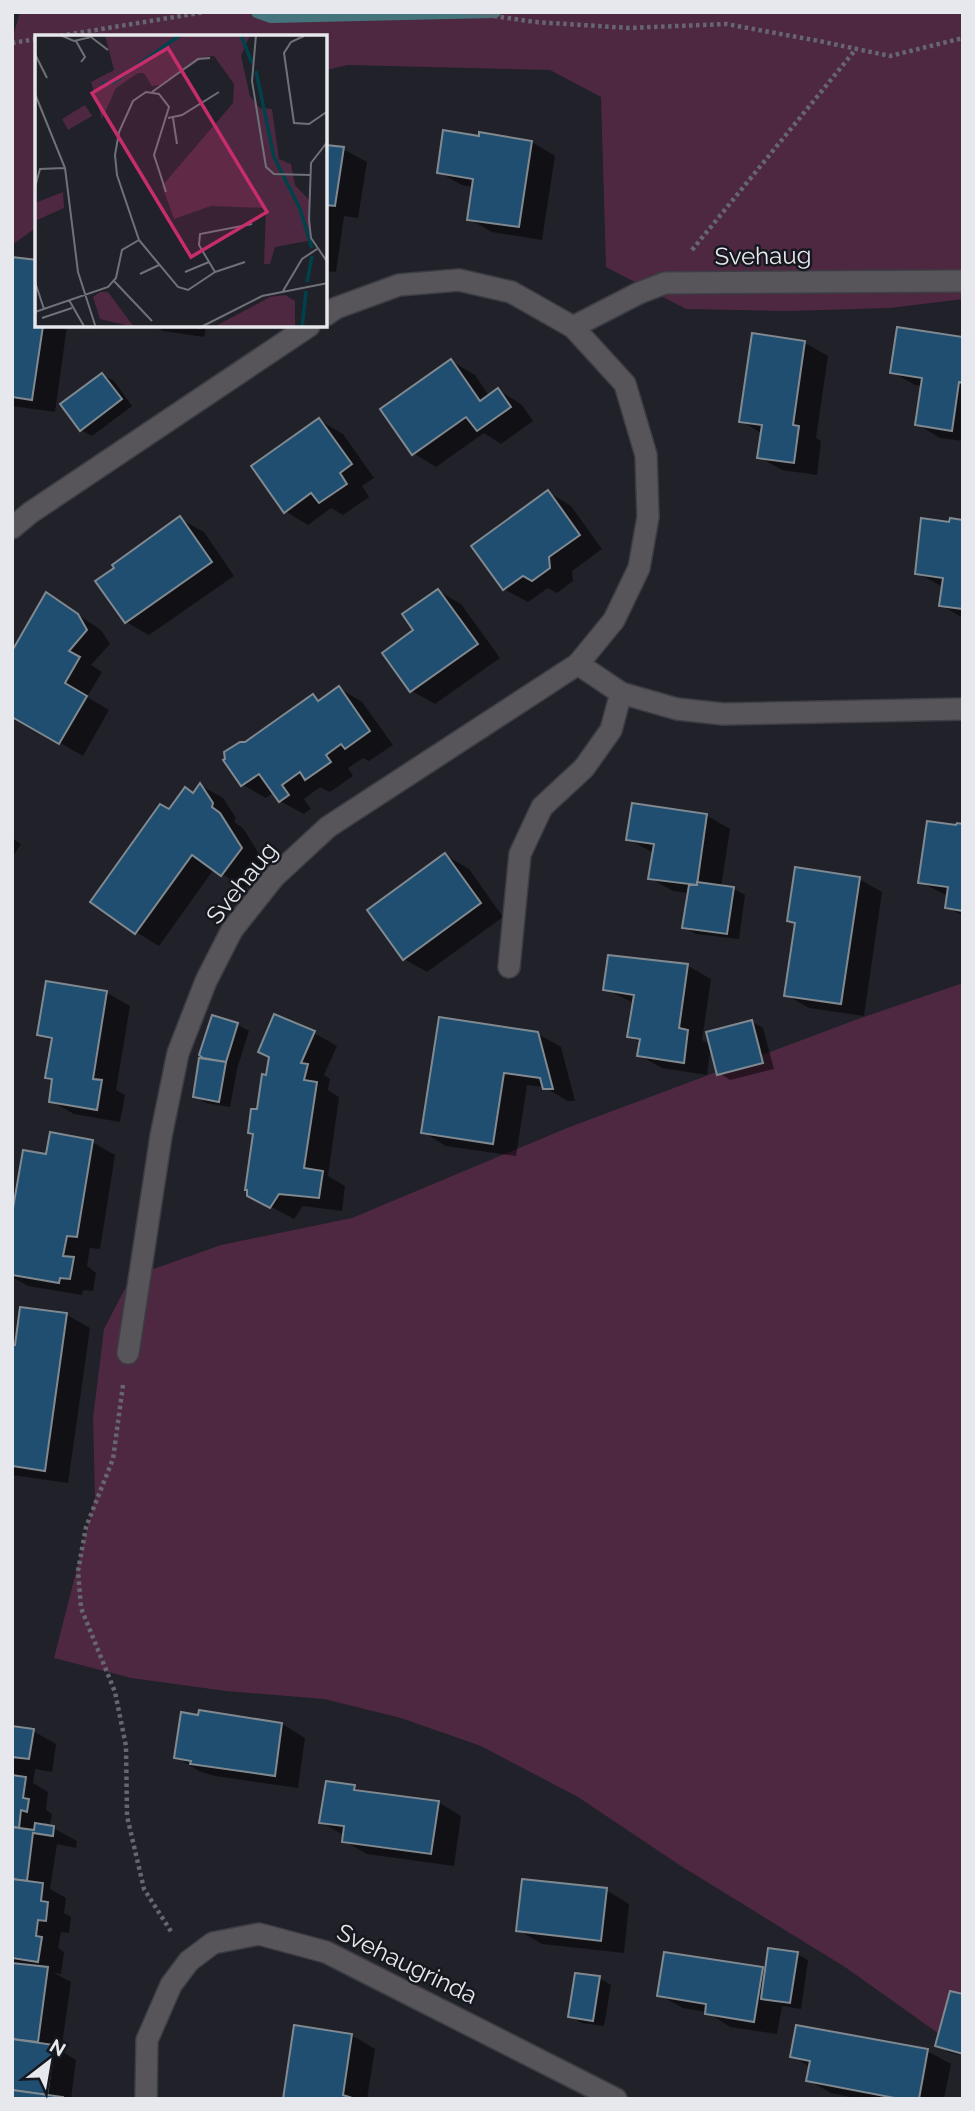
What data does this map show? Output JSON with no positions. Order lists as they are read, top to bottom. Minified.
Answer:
{"streets":{"street":["Svehaug","Svehaugrinda"]},"north":"top right"}
